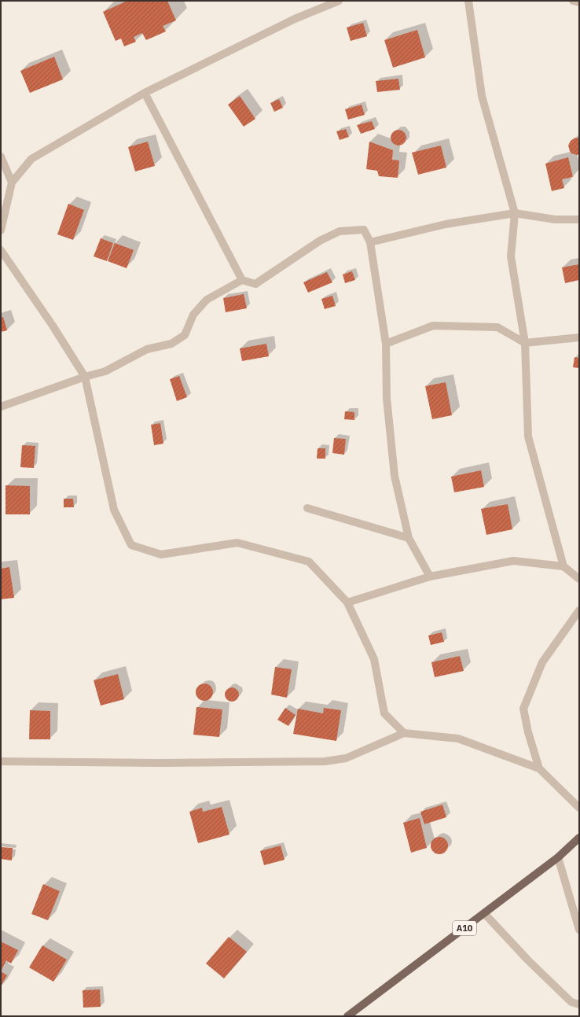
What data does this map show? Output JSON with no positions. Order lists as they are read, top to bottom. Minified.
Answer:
{"streets":{"main road":["A10"]}}
